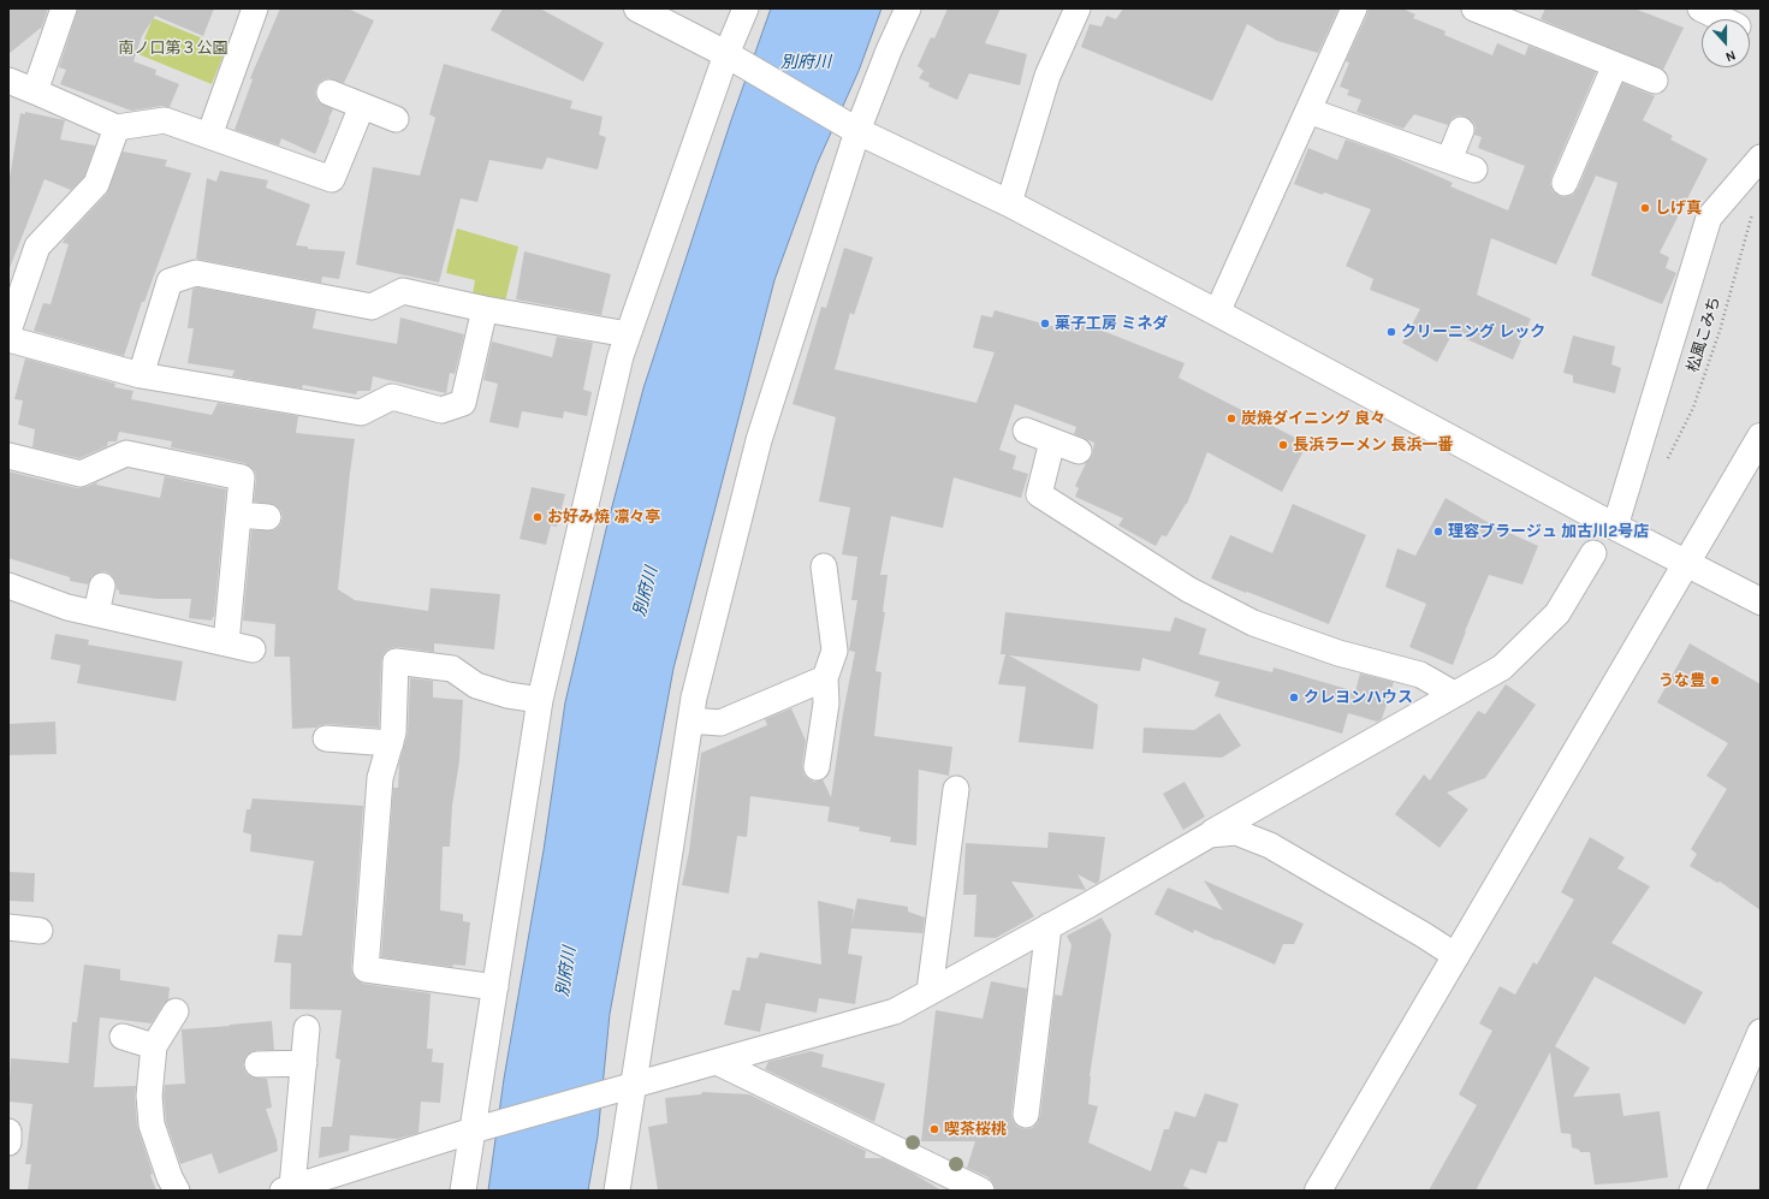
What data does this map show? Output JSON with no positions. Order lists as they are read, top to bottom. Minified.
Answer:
{"streets":{"path":["松風こみち"]},"water":["別府川"],"parks":["南ノ口第３公園"],"places":["しげ真","菓子工房 ミネダ","クリーニング レック","炭焼ダイニング 良々","長浜ラーメン 長浜一番","お好み焼 凛々亭","理容ブラージュ 加古川2号店","うな豊","クレヨンハウス","喫茶桜桃"],"north":"bottom"}
